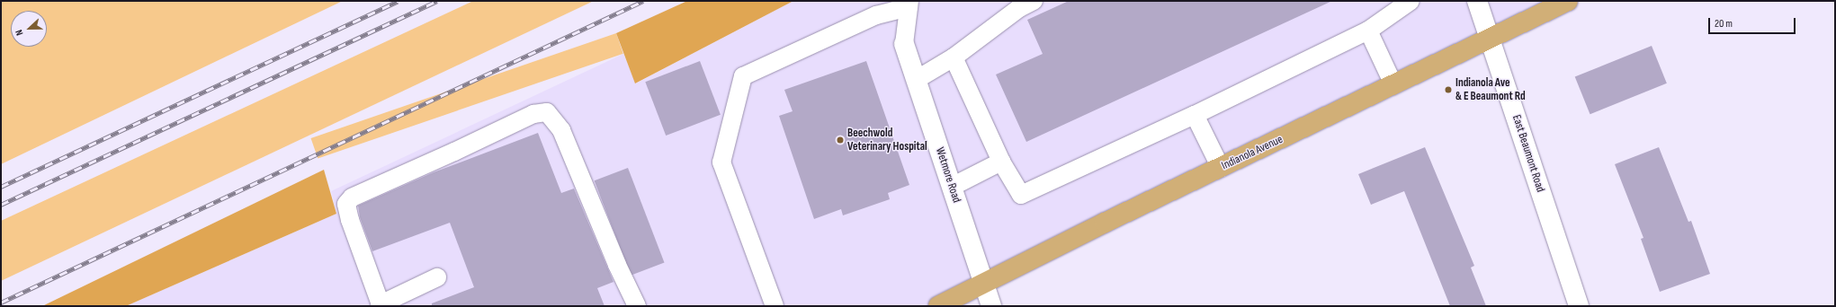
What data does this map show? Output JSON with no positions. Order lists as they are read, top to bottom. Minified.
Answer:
{"streets":{"main road":["Indianola Avenue"],"street":["East Beaumont Road","Wetmore Road"]},"crossings":[["Indianola Avenue","East Beaumont Road"],["Indianola Avenue","Wetmore Road"]],"places":["Indianola Ave & E Beaumont Rd","Beechwold Veterinary Hospital"],"scale_bar":"20 m","north":"left"}
